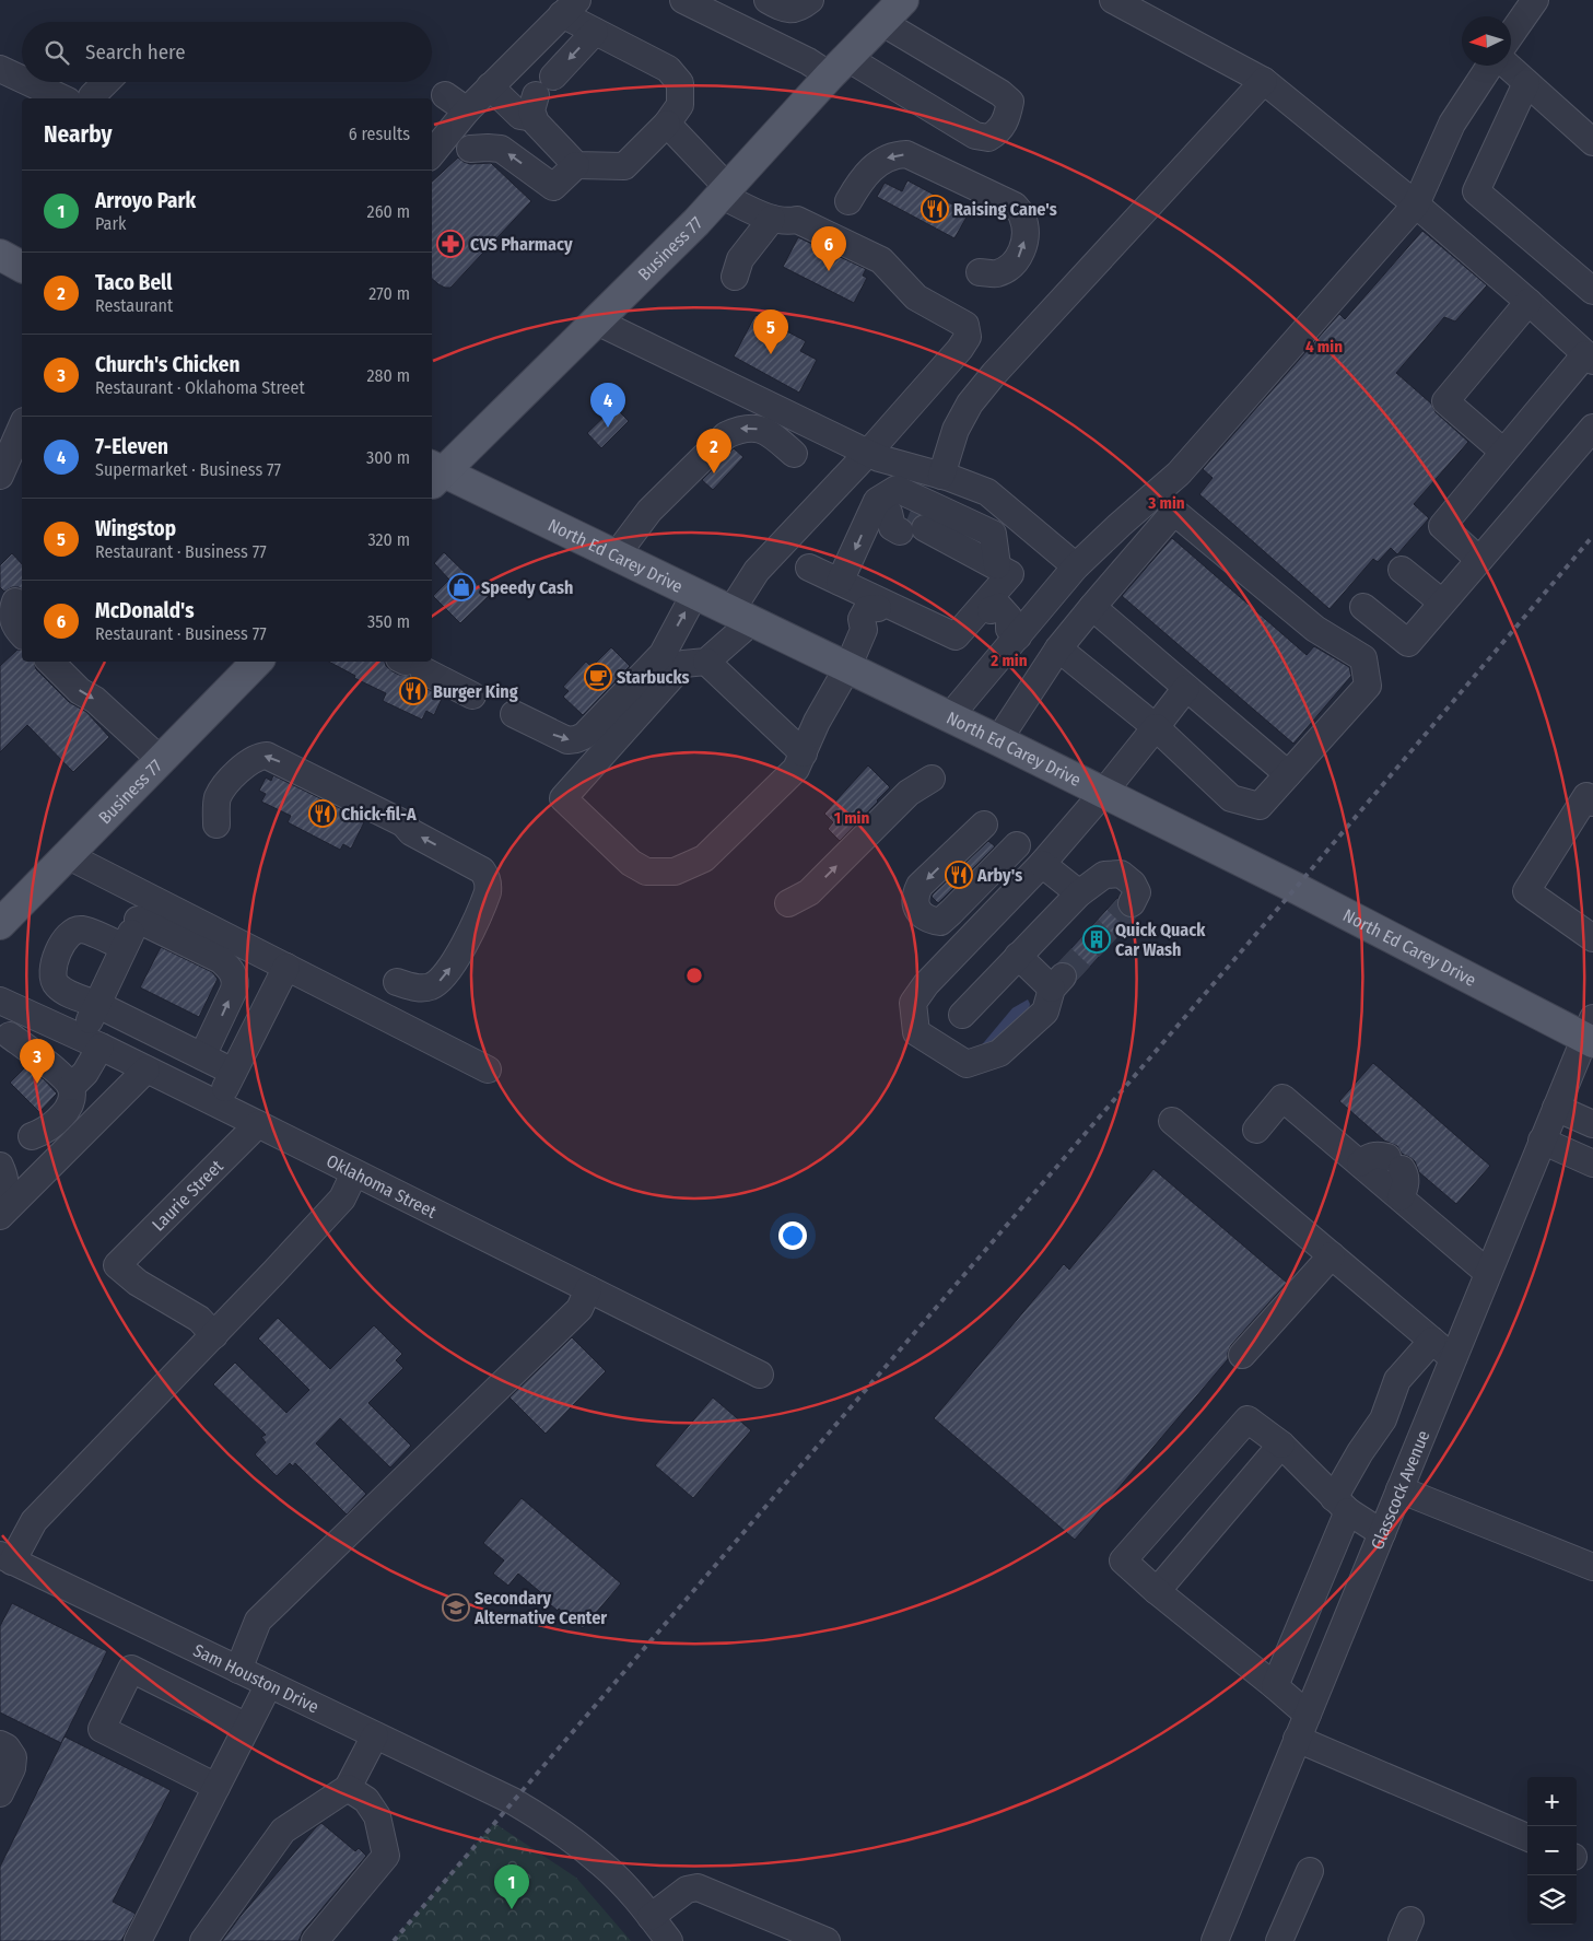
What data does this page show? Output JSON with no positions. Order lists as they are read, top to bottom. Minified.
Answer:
{"streets":{"main road":["Business 77","North Ed Carey Drive"],"street":["Oklahoma Street","Laurie Street","Glasscock Avenue","Sam Houston Drive"]},"crossings":[["Business 77","North Ed Carey Drive"],["North Ed Carey Drive","Glasscock Avenue"],["Oklahoma Street","Laurie Street"]],"places":{"restaurant":["Raising Cane's","Burger King","Chick-fil-A","Arby's"],"pharmacy":["CVS Pharmacy"],"shop":["Speedy Cash"],"cafe":["Starbucks"],"building":["Quick Quack Car Wash"],"school or university":["Secondary Alternative Center"]},"north":"left","page":{"search":"Search here","heading":["Nearby","6 results"],"list":[{"mark":"1","name":"Arroyo Park","note":"Park","value":"260 m"},{"mark":"2","name":"Taco Bell","note":"Restaurant","value":"270 m"},{"mark":"3","name":"Church's Chicken","note":"Restaurant · Oklahoma Street","value":"280 m"},{"mark":"4","name":"7-Eleven","note":"Supermarket · Business 77","value":"300 m"},{"mark":"5","name":"Wingstop","note":"Restaurant · Business 77","value":"320 m"},{"mark":"6","name":"McDonald's","note":"Restaurant · Business 77","value":"350 m"}],"pins":["6","5","4","2","3","1"],"map_buttons":["+","−"]},"rings":["4 min","3 min","2 min","1 min"]}
